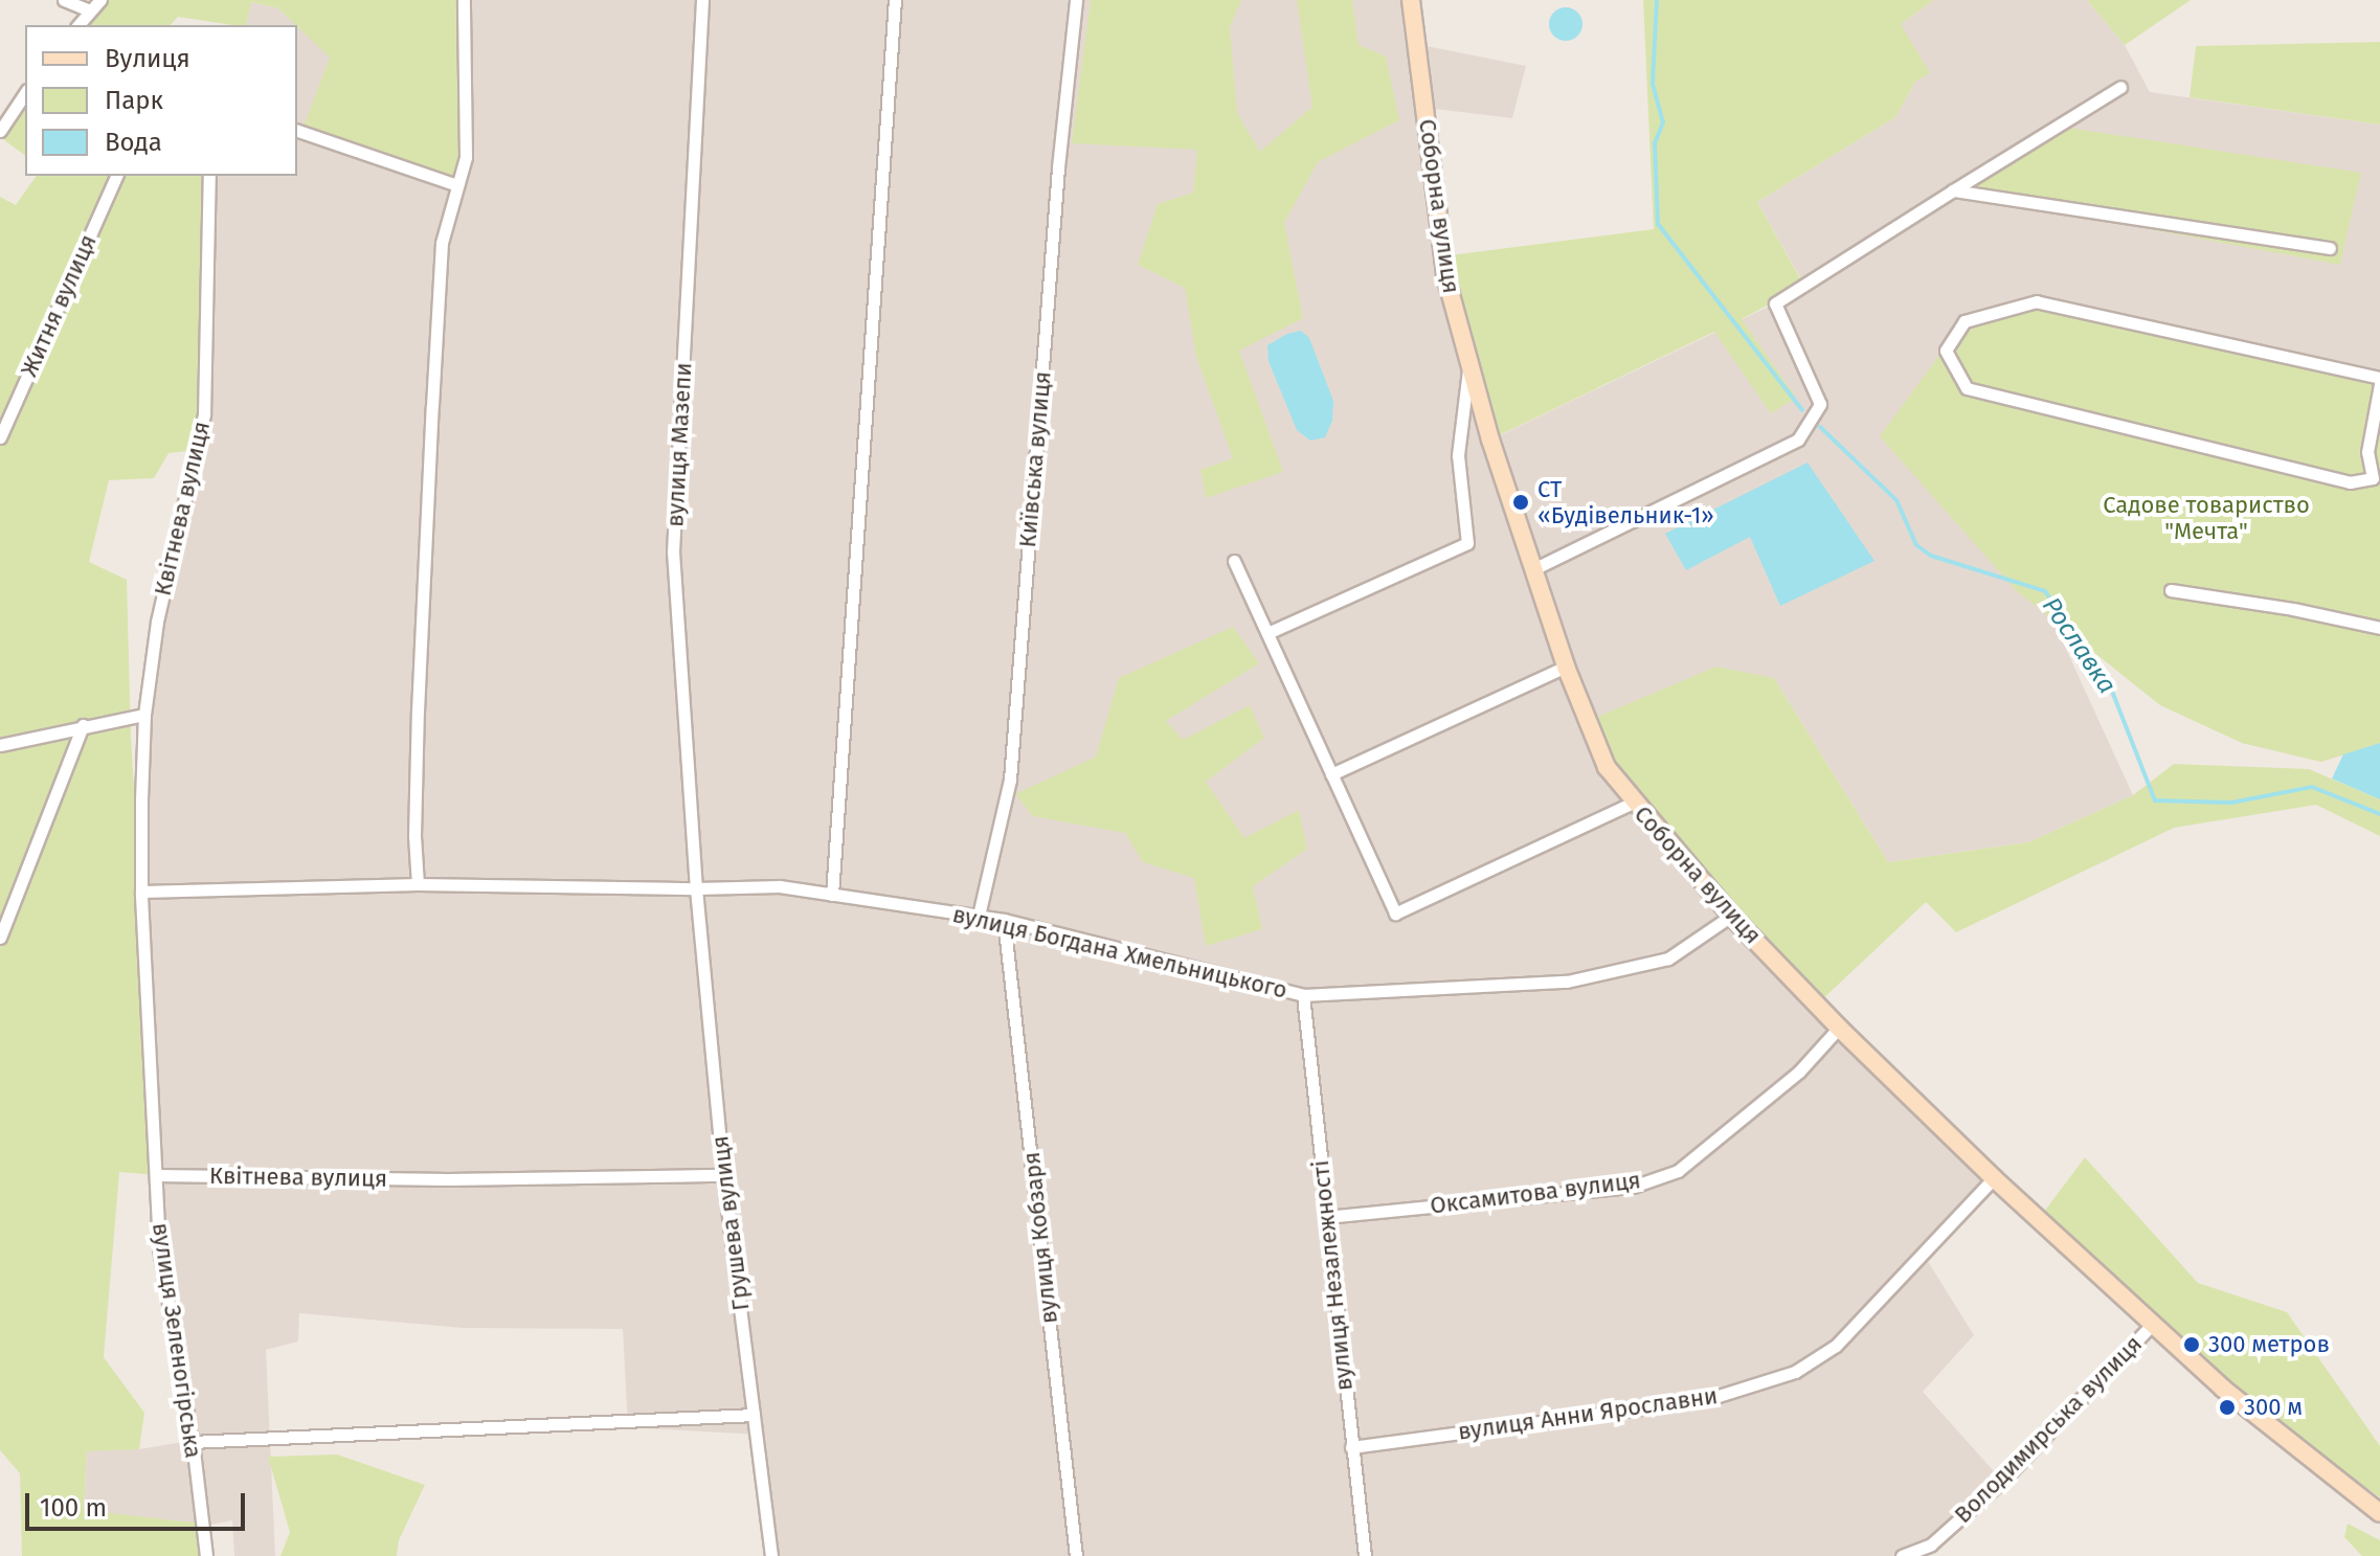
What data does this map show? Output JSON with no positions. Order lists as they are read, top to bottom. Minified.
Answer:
{"streets":{"street":["Соборна вулиця","Житня вулиця","вулиця Мазепи","Київська вулиця","Квітнева вулиця","вулиця Богдана Хмельницького","Оксамитова вулиця","Грушева вулиця","вулиця Кобзаря","вулиця Незалежності","вулиця Зеленогірська","вулиця Анни Ярославни","Володимирська вулиця"]},"crossings":[["Соборна вулиця","вулиця Богдана Хмельницького"],["Соборна вулиця","Оксамитова вулиця"],["Соборна вулиця","вулиця Анни Ярославни"],["Соборна вулиця","Володимирська вулиця"],["вулиця Мазепи","вулиця Богдана Хмельницького"],["вулиця Мазепи","Грушева вулиця"],["Київська вулиця","вулиця Богдана Хмельницького"],["Квітнева вулиця","Грушева вулиця"],["Квітнева вулиця","вулиця Зеленогірська"],["вулиця Богдана Хмельницького","Грушева вулиця"],["вулиця Богдана Хмельницького","вулиця Кобзаря"],["вулиця Богдана Хмельницького","вулиця Незалежності"],["Оксамитова вулиця","вулиця Незалежності"],["вулиця Незалежності","вулиця Анни Ярославни"]],"water":["Рославка"],"parks":["Садове товариство \"Мечта\""],"places":["СТ «Будівельник-1»","300 метров","300 м"],"legend":["Вулиця","Парк","Вода"],"scale_bar":"100 m"}
